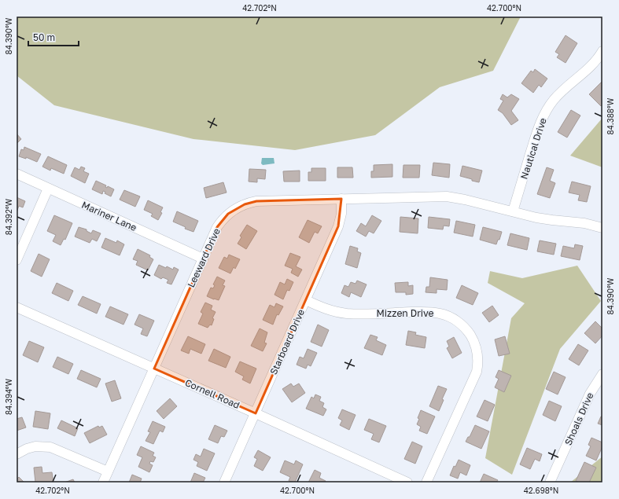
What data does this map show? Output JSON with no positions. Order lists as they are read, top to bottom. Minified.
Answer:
{"streets":{"street":["Nautical Drive","Mariner Lane","Leeward Drive","Mizzen Drive","Starboard Drive","Cornell Road","Shoals Drive"]},"crossings":[["Nautical Drive","Leeward Drive"],["Mariner Lane","Leeward Drive"],["Leeward Drive","Starboard Drive"],["Leeward Drive","Cornell Road"],["Mizzen Drive","Starboard Drive"],["Starboard Drive","Cornell Road"]],"scale_bar":"50 m","coordinates":["42.702°N","42.700°N","84.390°W","84.388°W","84.392°W","84.394°W","42.698°N"]}
